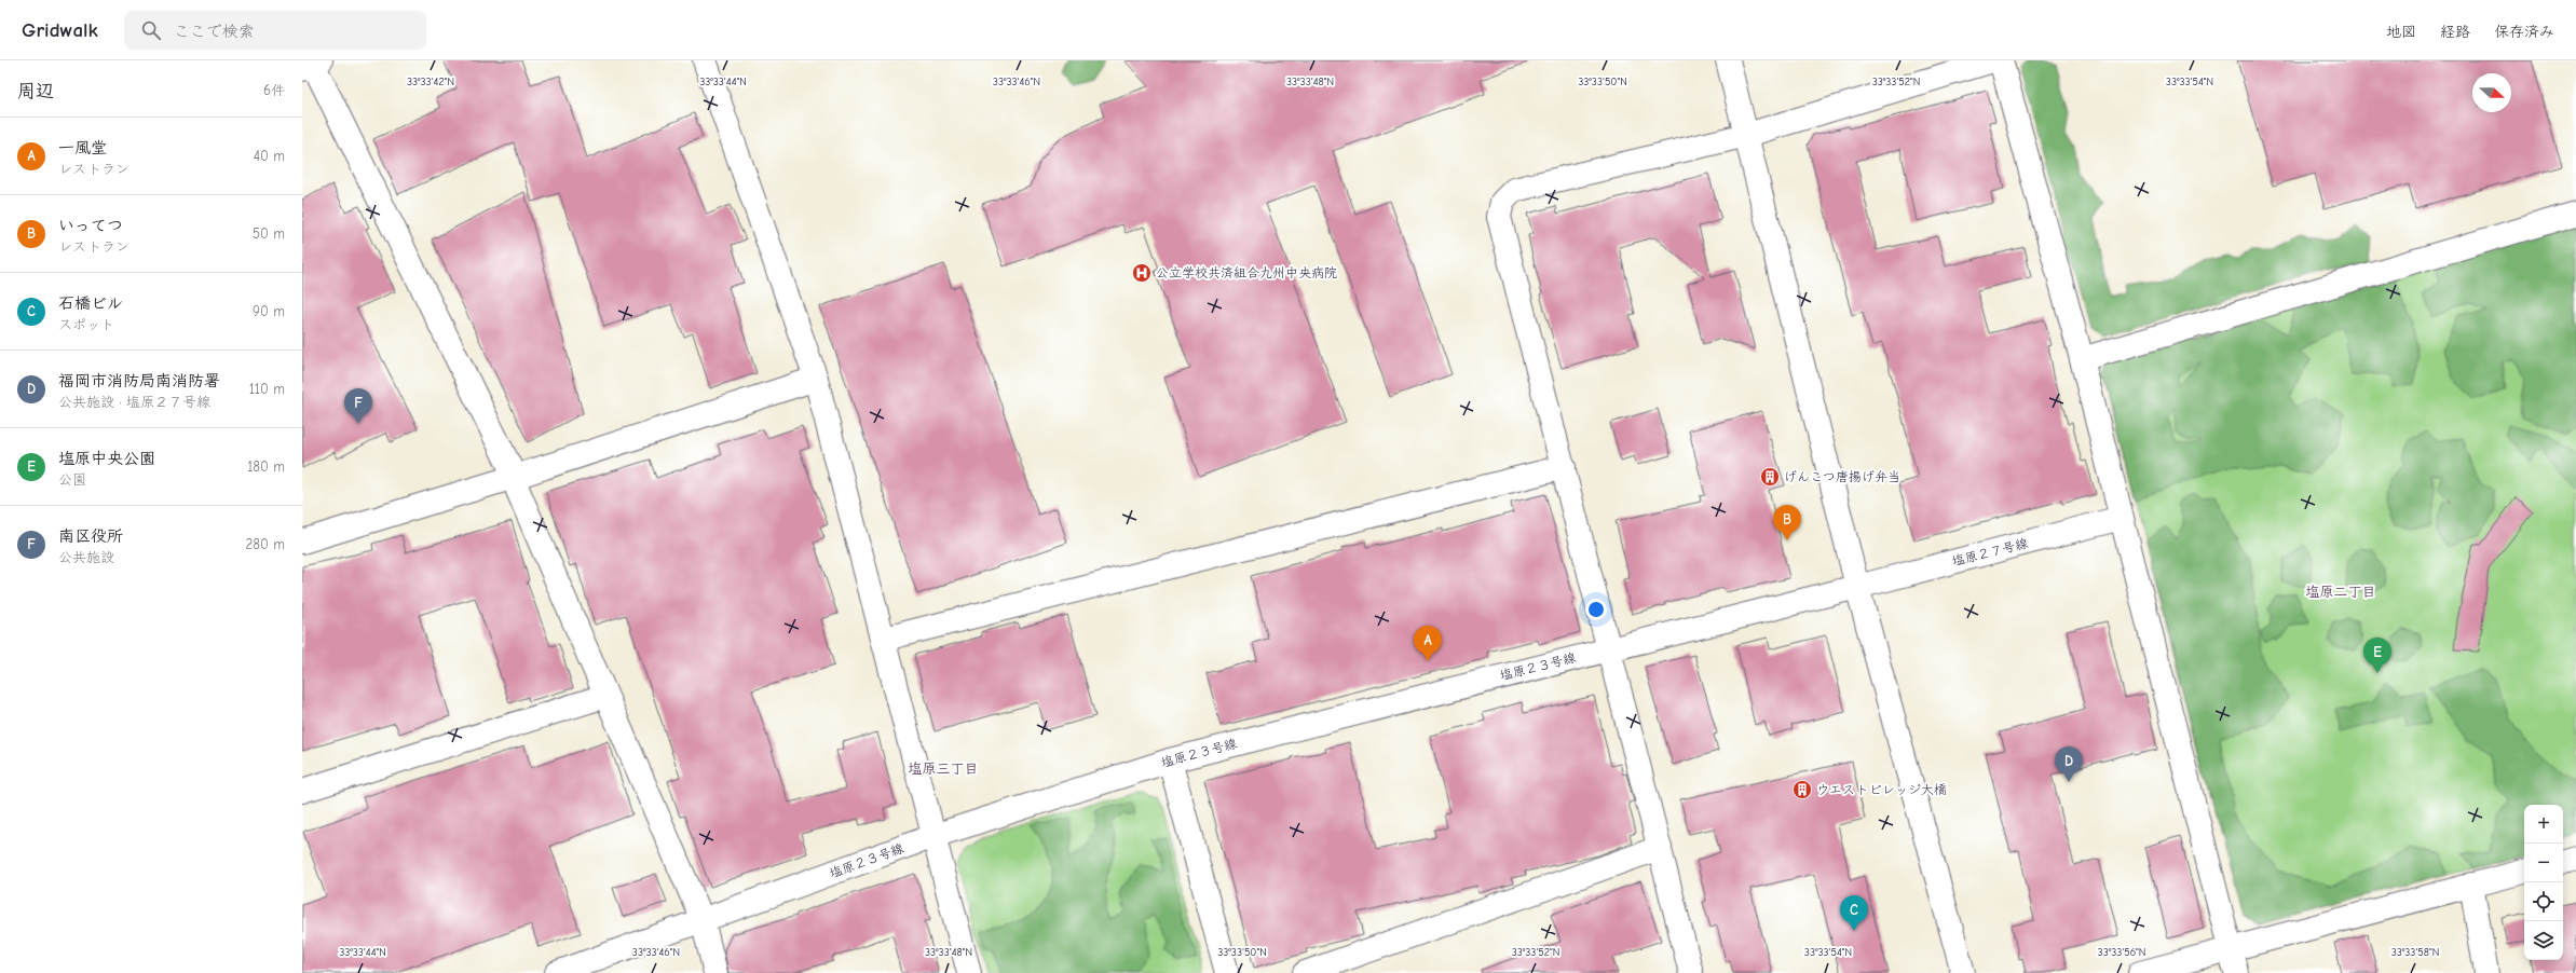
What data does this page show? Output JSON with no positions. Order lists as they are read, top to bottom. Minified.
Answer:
{"streets":{"street":["塩原２７号線","塩原２３号線"]},"crossings":[["塩原２７号線","塩原２３号線"]],"districts":["塩原二丁目","塩原三丁目"],"places":{"hospital":["公立学校共済組合九州中央病院"],"building":["げんこつ唐揚げ弁当","ウエストビレッジ大橋"]},"north":"right","page":{"header":"Gridwalk","search":"ここで検索","nav":["地図","経路","保存済み"],"heading":["周辺","6件"],"list":[{"mark":"A","name":"一風堂","note":"レストラン","value":"40 m"},{"mark":"B","name":"いってつ","note":"レストラン","value":"50 m"},{"mark":"C","name":"石橋ビル","note":"スポット","value":"90 m"},{"mark":"D","name":"福岡市消防局南消防署","note":"公共施設 · 塩原２７号線","value":"110 m"},{"mark":"E","name":"塩原中央公園","note":"公園","value":"180 m"},{"mark":"F","name":"南区役所","note":"公共施設","value":"280 m"}],"pins":["F","B","A","E","D","C"],"map_buttons":["+","−"]},"coordinates":["33°33'42\"N","33°33'44\"N","33°33'46\"N","33°33'48\"N","33°33'50\"N","33°33'52\"N","33°33'54\"N","33°33'56\"N","33°33'58\"N"]}
